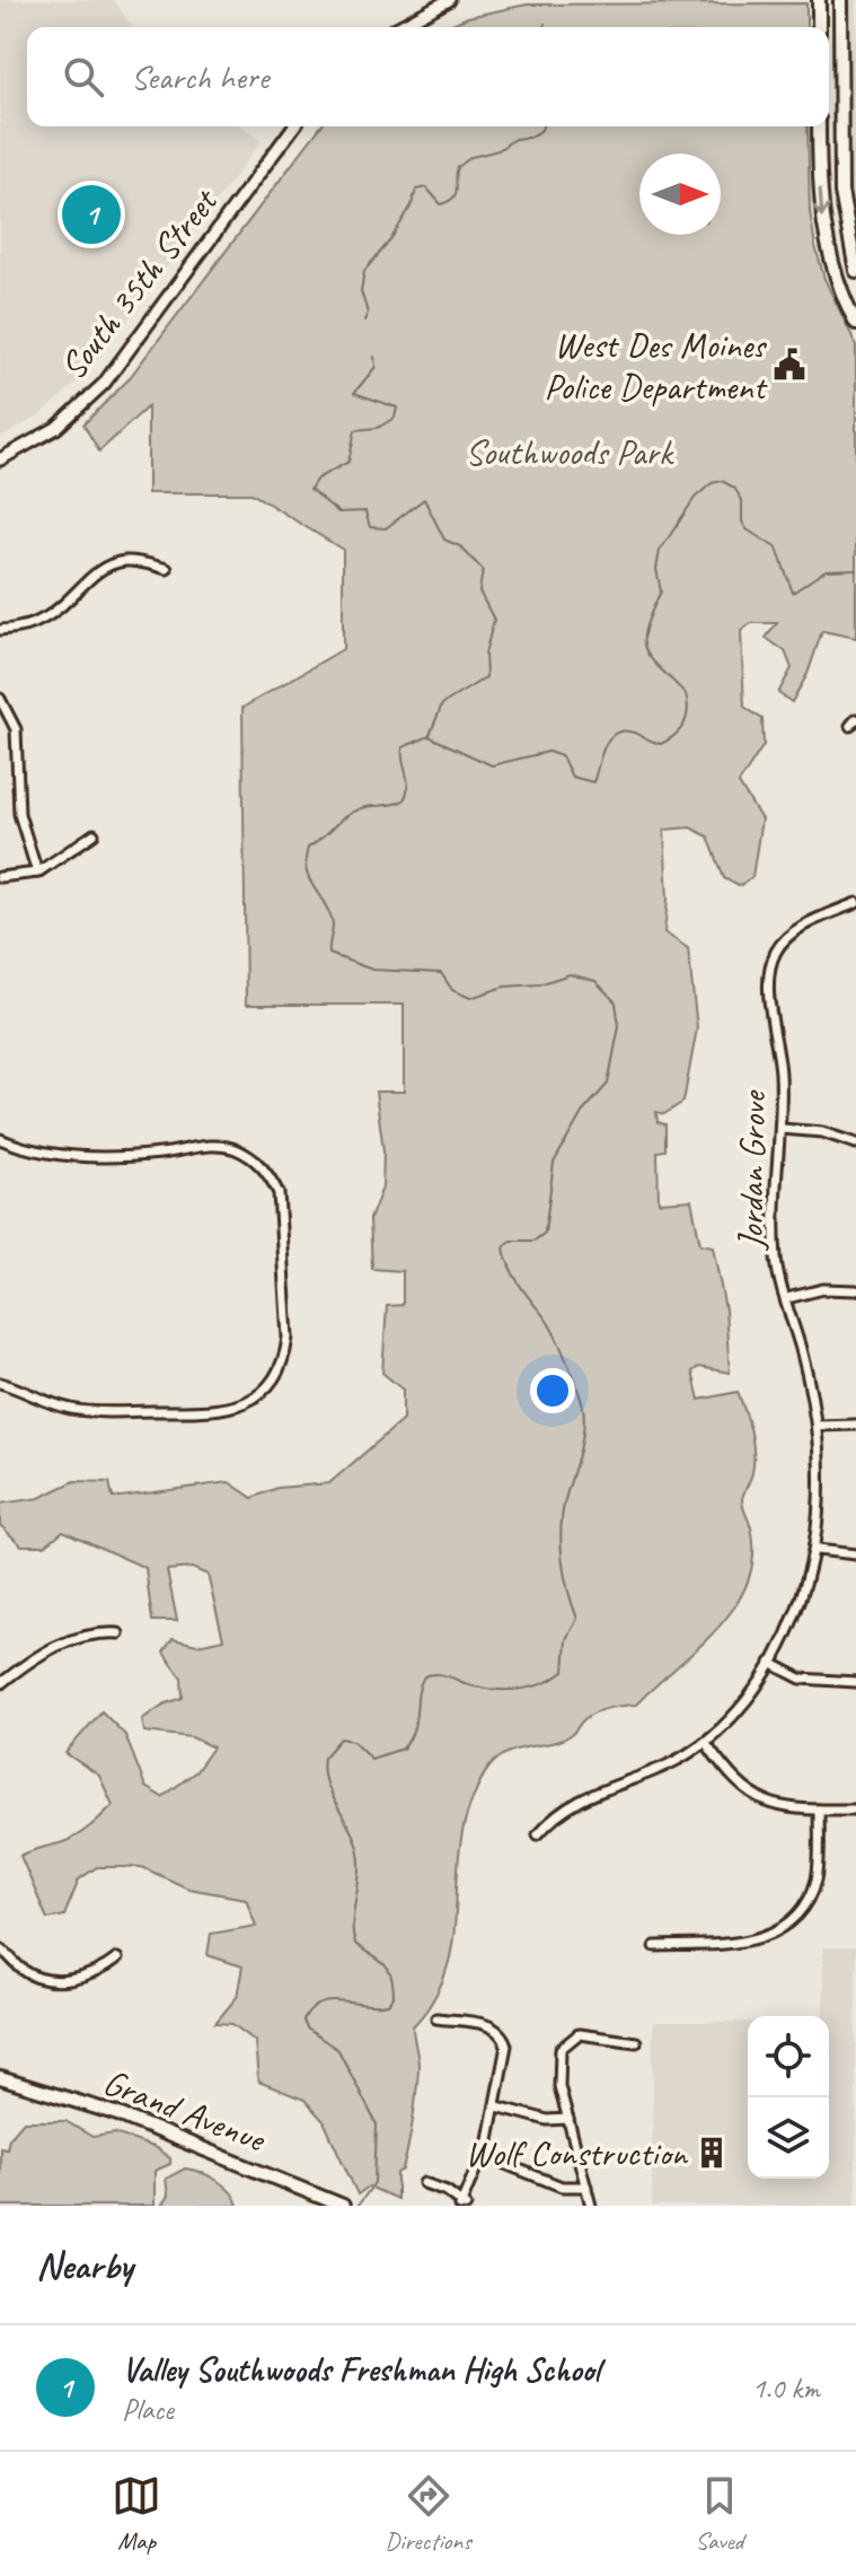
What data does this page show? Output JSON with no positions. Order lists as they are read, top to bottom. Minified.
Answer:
{"streets":{"main road":["Grand Avenue"],"street":["South 35th Street","Jordan Grove"]},"parks":["Southwoods Park"],"places":{"public building":["West Des Moines Police Department"],"building":["Wolf Construction"]},"north":"right","page":{"search":"Search here","pins":"1","heading":"Nearby","list":[{"mark":"1","name":"Valley Southwoods Freshman High School","note":"Place","value":"1.0 km"}],"nav":["Map","Directions","Saved"]}}
